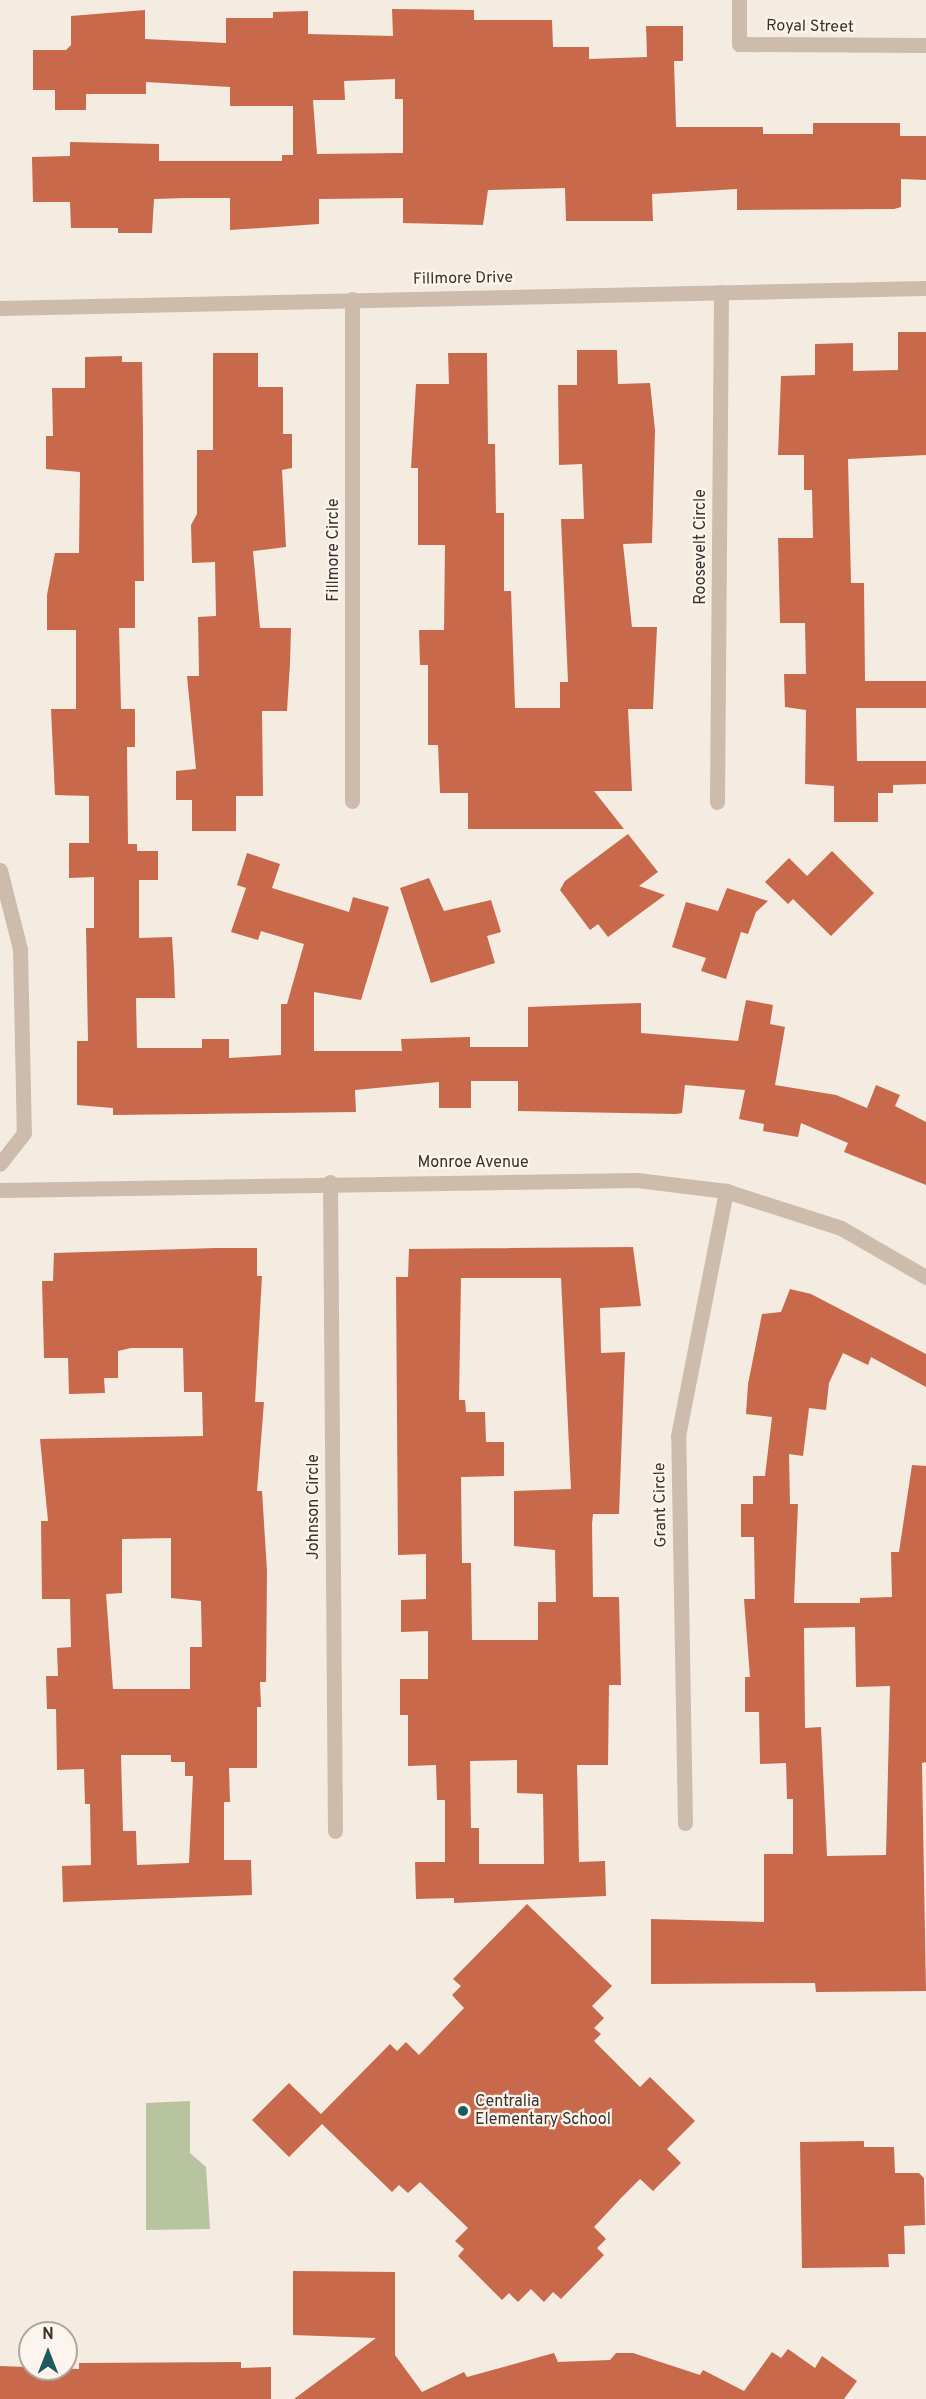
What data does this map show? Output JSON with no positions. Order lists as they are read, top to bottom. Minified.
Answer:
{"streets":{"street":["Royal Street","Fillmore Drive","Roosevelt Circle","Fillmore Circle","Monroe Avenue","Grant Circle","Johnson Circle"]},"crossings":[["Fillmore Drive","Roosevelt Circle"],["Fillmore Drive","Fillmore Circle"],["Monroe Avenue","Grant Circle"],["Monroe Avenue","Johnson Circle"]],"places":["Centralia Elementary School"],"north":"top"}
